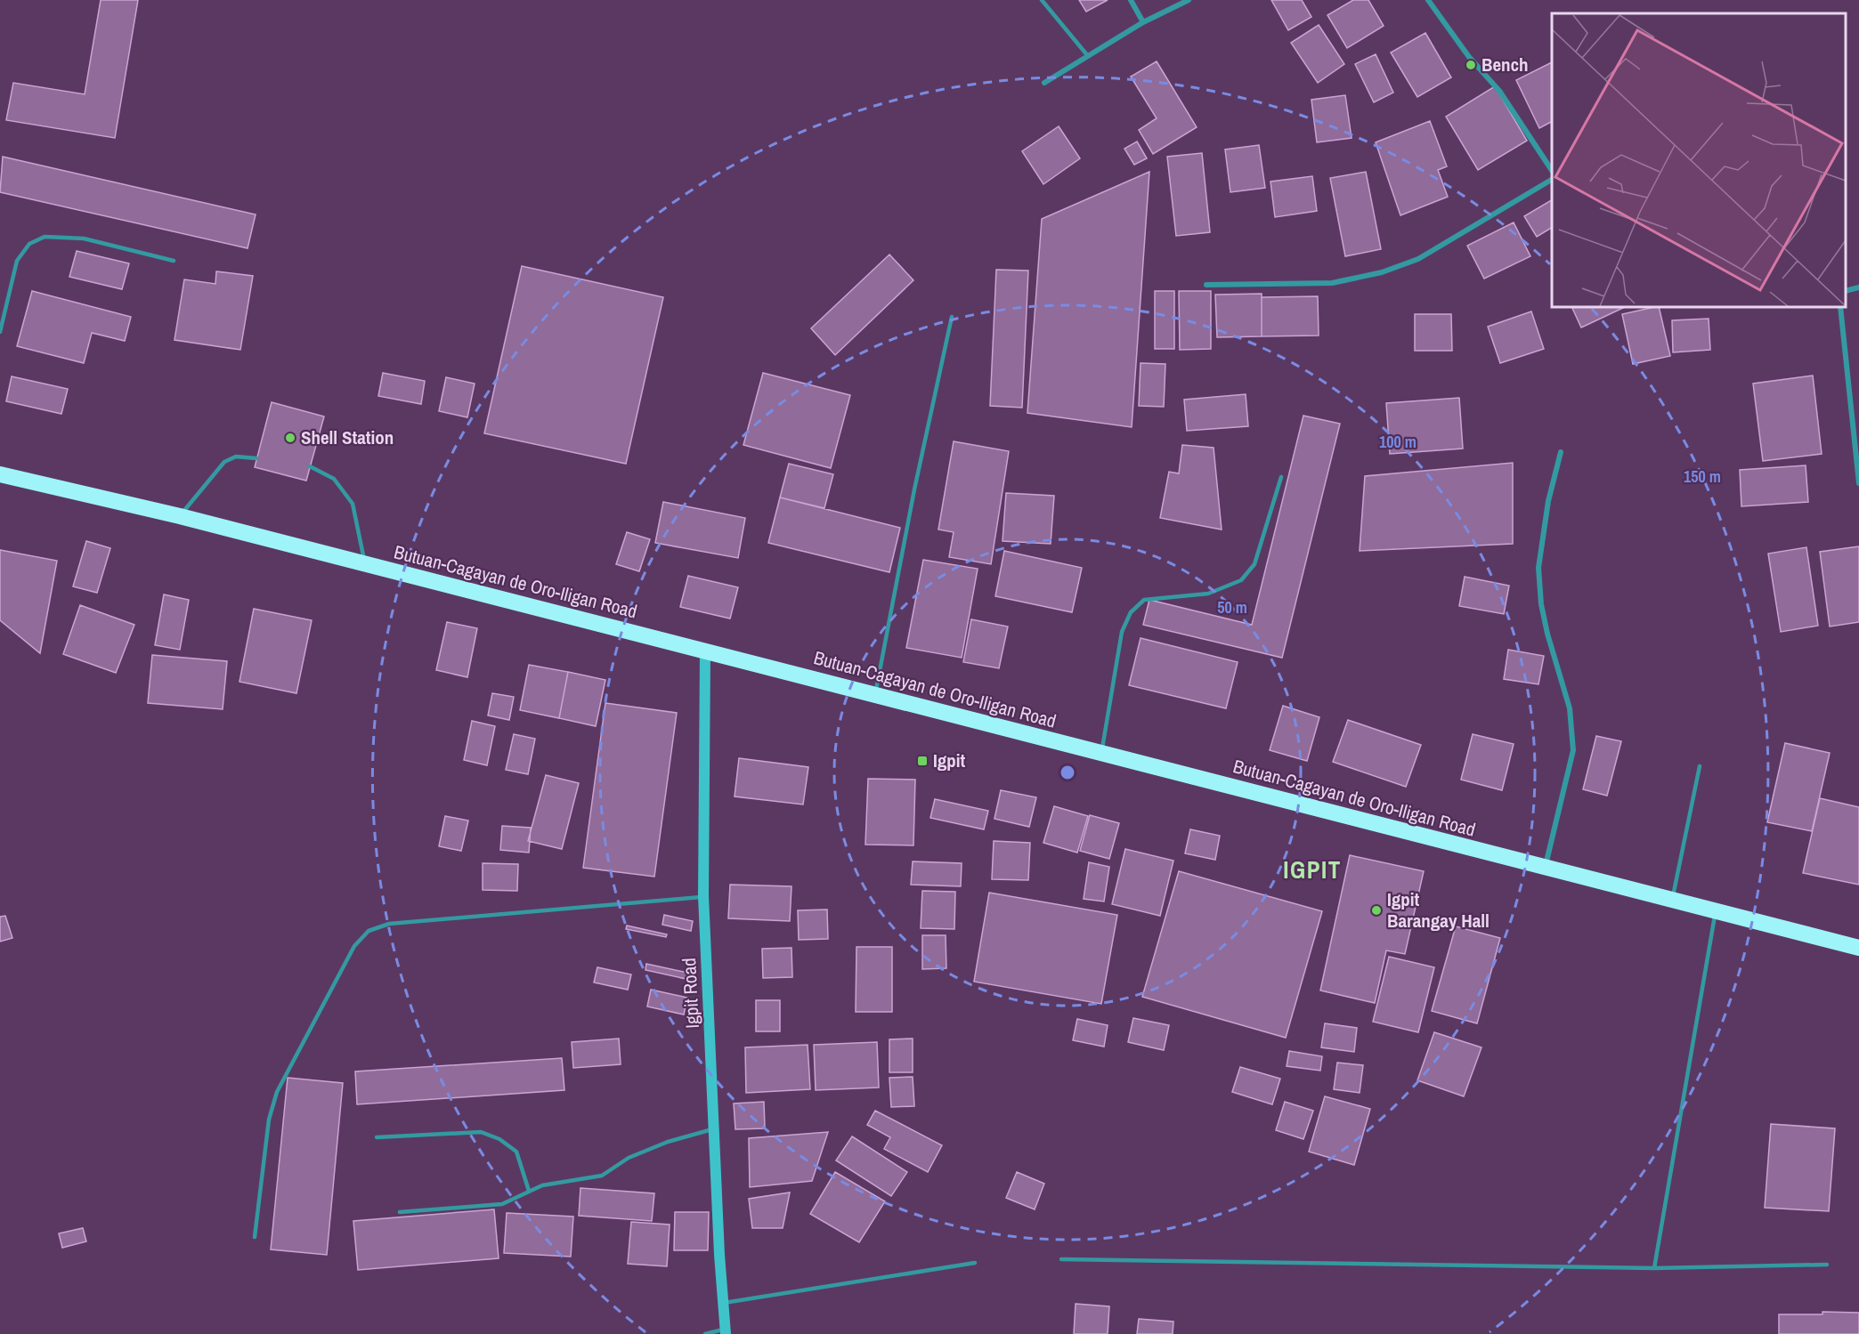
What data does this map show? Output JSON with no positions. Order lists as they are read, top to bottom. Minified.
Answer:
{"streets":{"highway":["Butuan-Cagayan de Oro-Iligan Road"],"street":["Igpit Road"]},"crossings":[["Butuan-Cagayan de Oro-Iligan Road","Igpit Road"]],"districts":["IGPIT"],"places":{"other":["Bench","Shell Station","Igpit Barangay Hall"],"transit":["Igpit"]},"rings":["100 m","150 m","50 m"]}
